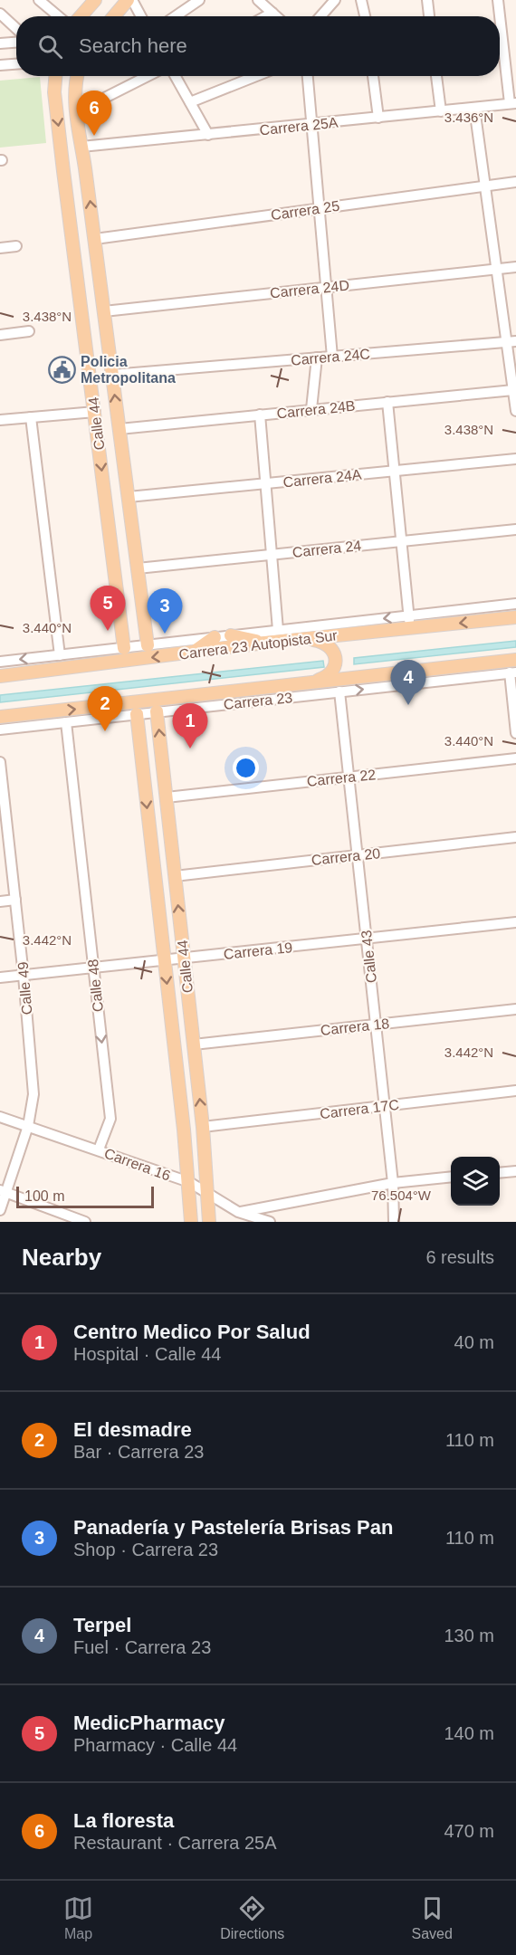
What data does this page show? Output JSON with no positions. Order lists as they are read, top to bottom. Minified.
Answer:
{"streets":{"main road":["Calle 44","Carrera 23 Autopista Sur"],"street":["Carrera 25A","Carrera 25","Carrera 24D","Carrera 24C","Carrera 24B","Carrera 24A","Carrera 24","Carrera 23","Carrera 22","Carrera 20","Carrera 19","Calle 43","Calle 48","Calle 49","Carrera 18","Carrera 17C","Carrera 16"]},"crossings":[["Carrera 25A","Calle 44"],["Carrera 25","Calle 44"],["Carrera 24D","Calle 44"],["Carrera 24C","Calle 44"],["Carrera 24B","Calle 44"],["Calle 44","Carrera 24A"],["Calle 44","Carrera 24"],["Calle 44","Carrera 23"],["Calle 44","Carrera 22"],["Calle 44","Carrera 20"],["Calle 44","Carrera 19"],["Calle 44","Carrera 18"],["Calle 44","Carrera 17C"],["Calle 44","Carrera 16"],["Carrera 23","Calle 43"],["Carrera 23","Calle 48"],["Carrera 22","Calle 43"],["Carrera 20","Calle 43"],["Carrera 19","Calle 43"],["Carrera 19","Calle 48"],["Carrera 19","Calle 49"],["Calle 43","Carrera 18"],["Calle 43","Carrera 17C"],["Calle 48","Carrera 16"],["Calle 49","Carrera 16"]],"one_way":["Calle 48"],"places":{"public building":["Policia Metropolitana"]},"scale_bar":"100 m","page":{"search":"Search here","pins":["6","5","3","4","2","1"],"scale":"100 m","heading":["Nearby","6 results"],"list":[{"mark":"1","name":"Centro Medico Por Salud","note":"Hospital · Calle 44","value":"40 m"},{"mark":"2","name":"El desmadre","note":"Bar · Carrera 23","value":"110 m"},{"mark":"3","name":"Panadería y Pastelería Brisas Pan","note":"Shop · Carrera 23","value":"110 m"},{"mark":"4","name":"Terpel","note":"Fuel · Carrera 23","value":"130 m"},{"mark":"5","name":"MedicPharmacy","note":"Pharmacy · Calle 44","value":"140 m"},{"mark":"6","name":"La floresta","note":"Restaurant · Carrera 25A","value":"470 m"}],"nav":["Map","Directions","Saved"]},"coordinates":["3.436°N","3.438°N","3.440°N","3.442°N","76.504°W"]}
